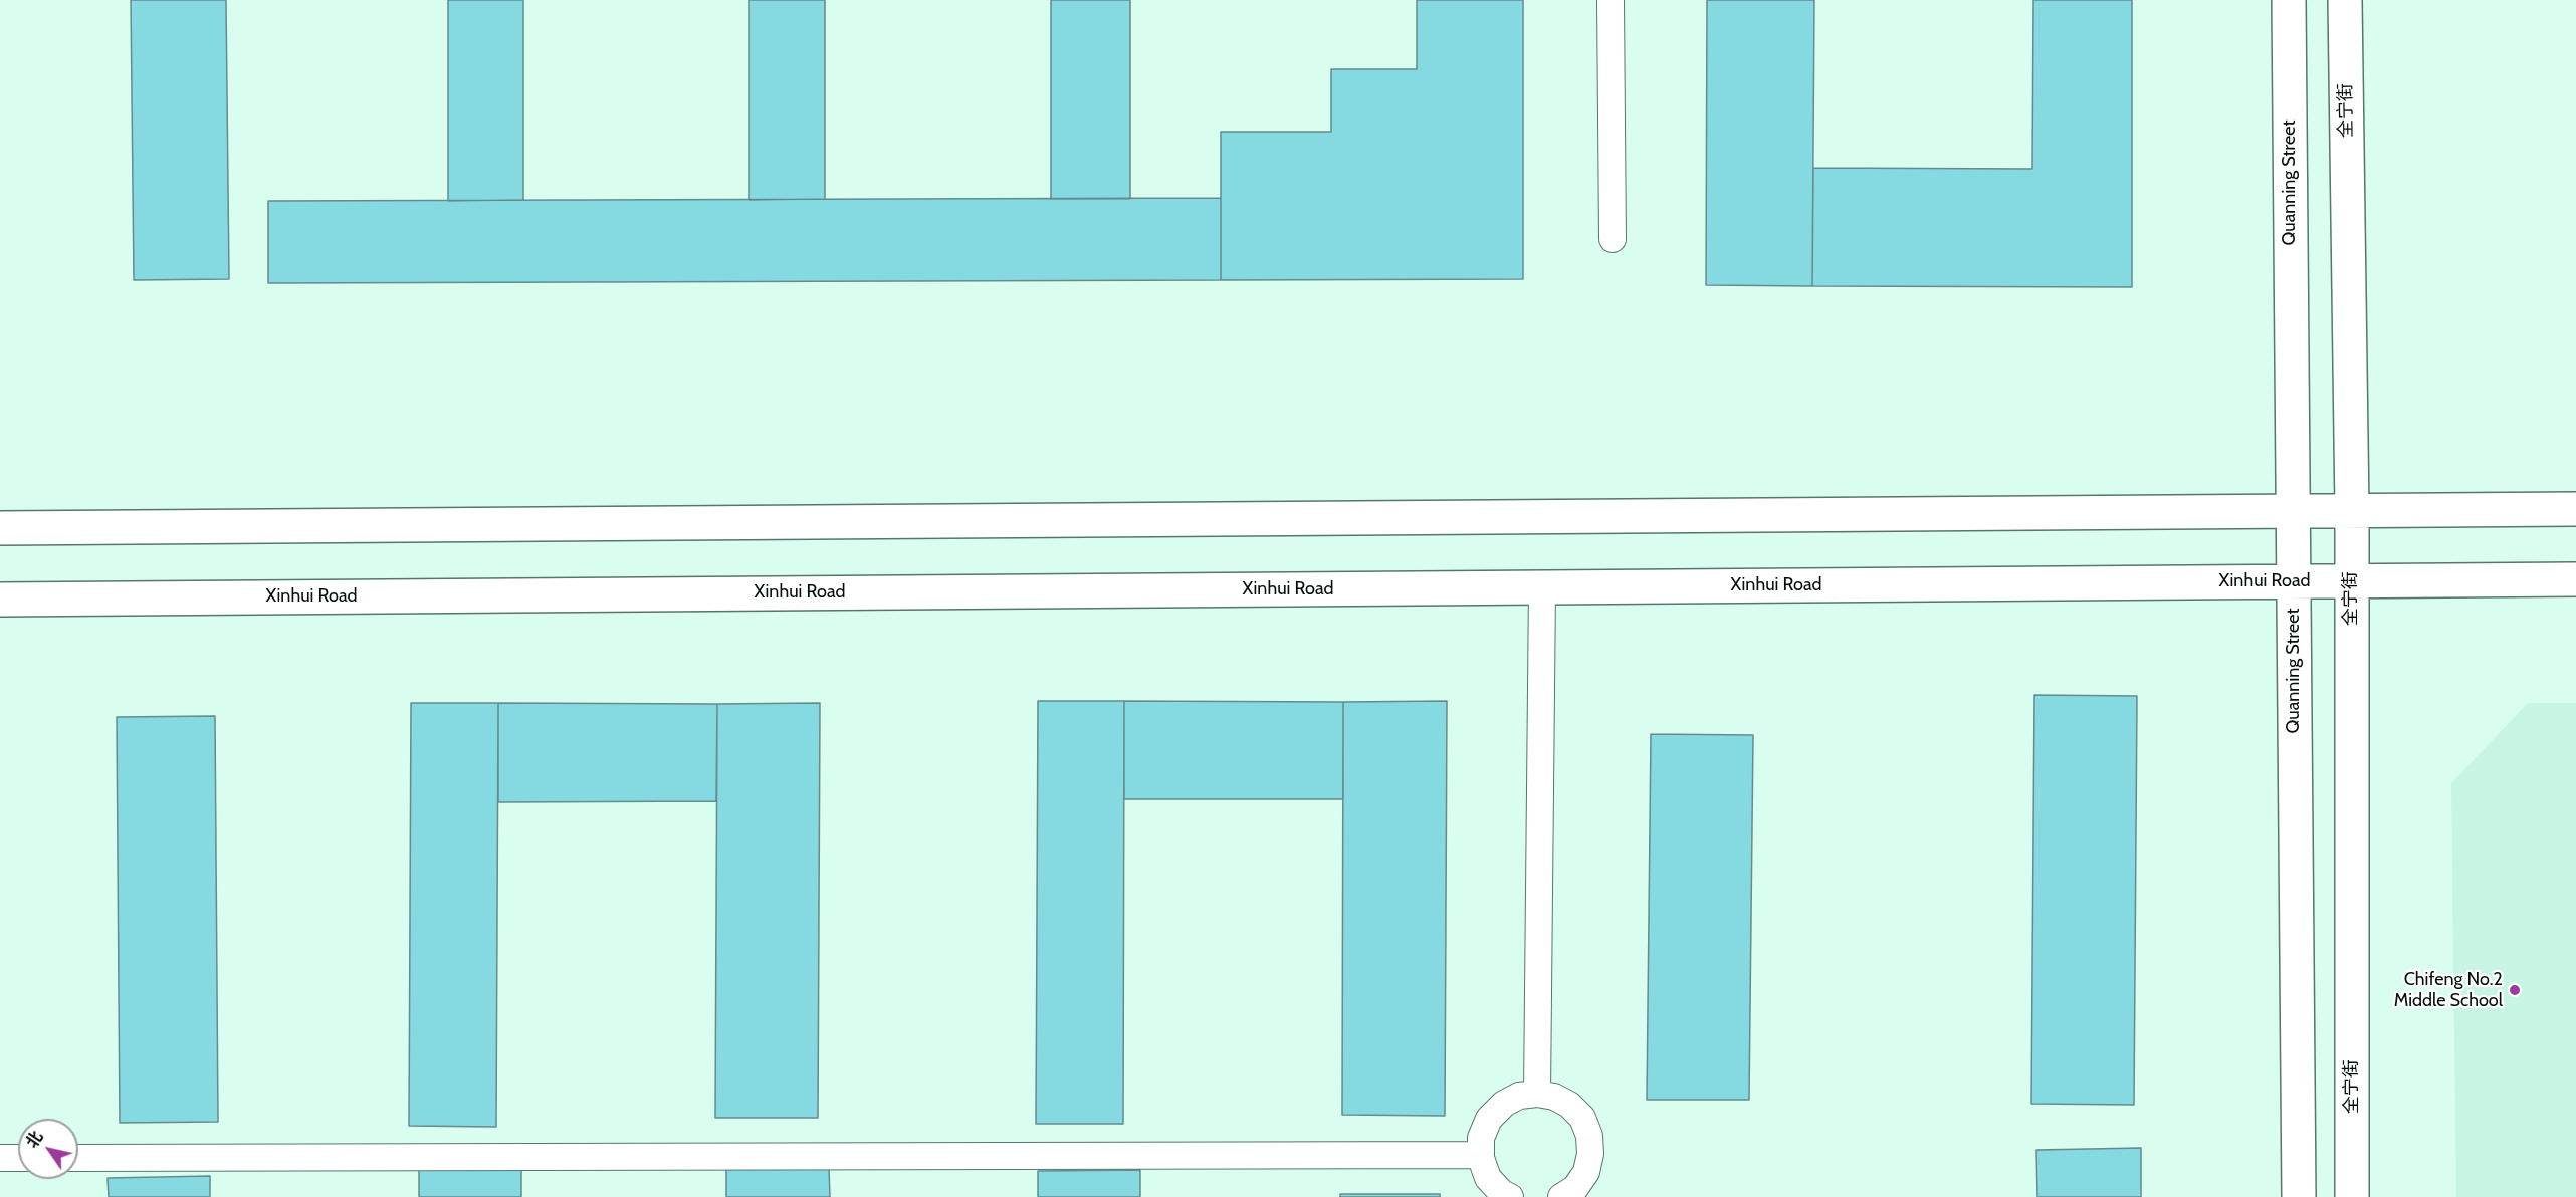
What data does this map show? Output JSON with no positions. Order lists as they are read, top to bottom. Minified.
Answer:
{"streets":{"street":["全宁街","Quanning Street","Xinhui Road"]},"crossings":[["全宁街","Xinhui Road"],["Quanning Street","Xinhui Road"]],"places":["Chifeng No.2 Middle School"],"north":"top left"}
